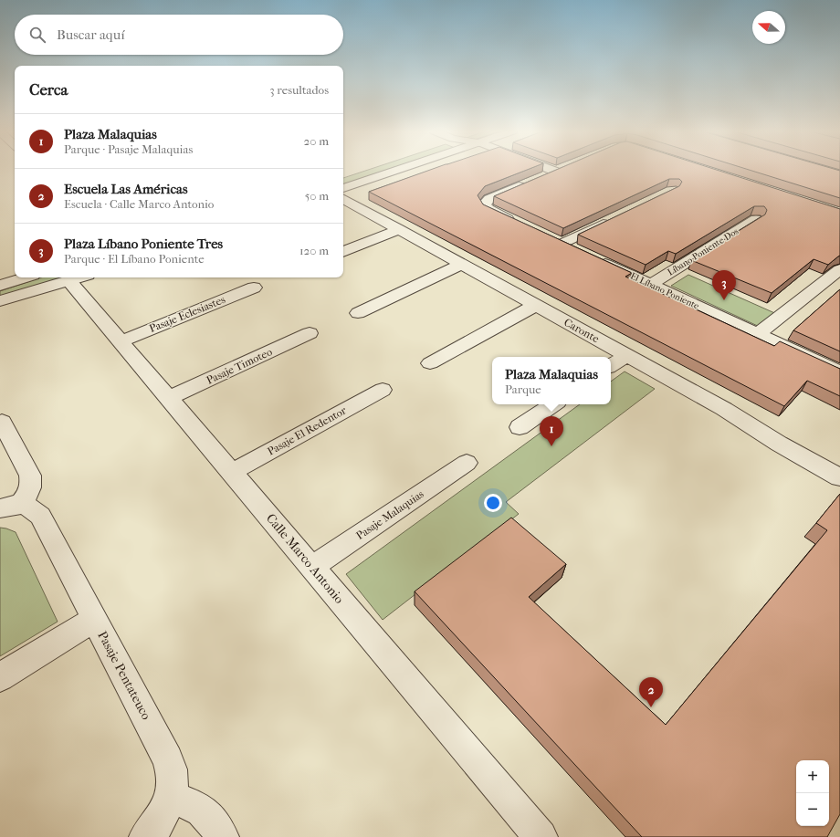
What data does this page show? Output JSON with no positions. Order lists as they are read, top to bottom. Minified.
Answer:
{"streets":{"street":["Líbano Poniente Dos","El Líbano Poniente","Pasaje Eclesiastes","Caronte","Pasaje Timoteo","Pasaje El Redentor","Pasaje Malaquias","Calle Marco Antonio","Pasaje Pentateuco"]},"crossings":[["Líbano Poniente Dos","El Líbano Poniente"],["Pasaje Eclesiastes","Calle Marco Antonio"],["Pasaje Timoteo","Calle Marco Antonio"],["Pasaje El Redentor","Calle Marco Antonio"],["Pasaje Malaquias","Calle Marco Antonio"]],"north":"left","page":{"search":"Buscar aquí","heading":["Cerca","3 resultados"],"list":[{"mark":"1","name":"Plaza Malaquias","note":"Parque · Pasaje Malaquias","value":"20 m"},{"mark":"2","name":"Escuela Las Américas","note":"Escuela · Calle Marco Antonio","value":"50 m"},{"mark":"3","name":"Plaza Líbano Poniente Tres","note":"Parque · El Líbano Poniente","value":"120 m"}],"pins":["3","1","2"],"popup":["Plaza Malaquias","Parque"],"map_buttons":["+","−"]}}
